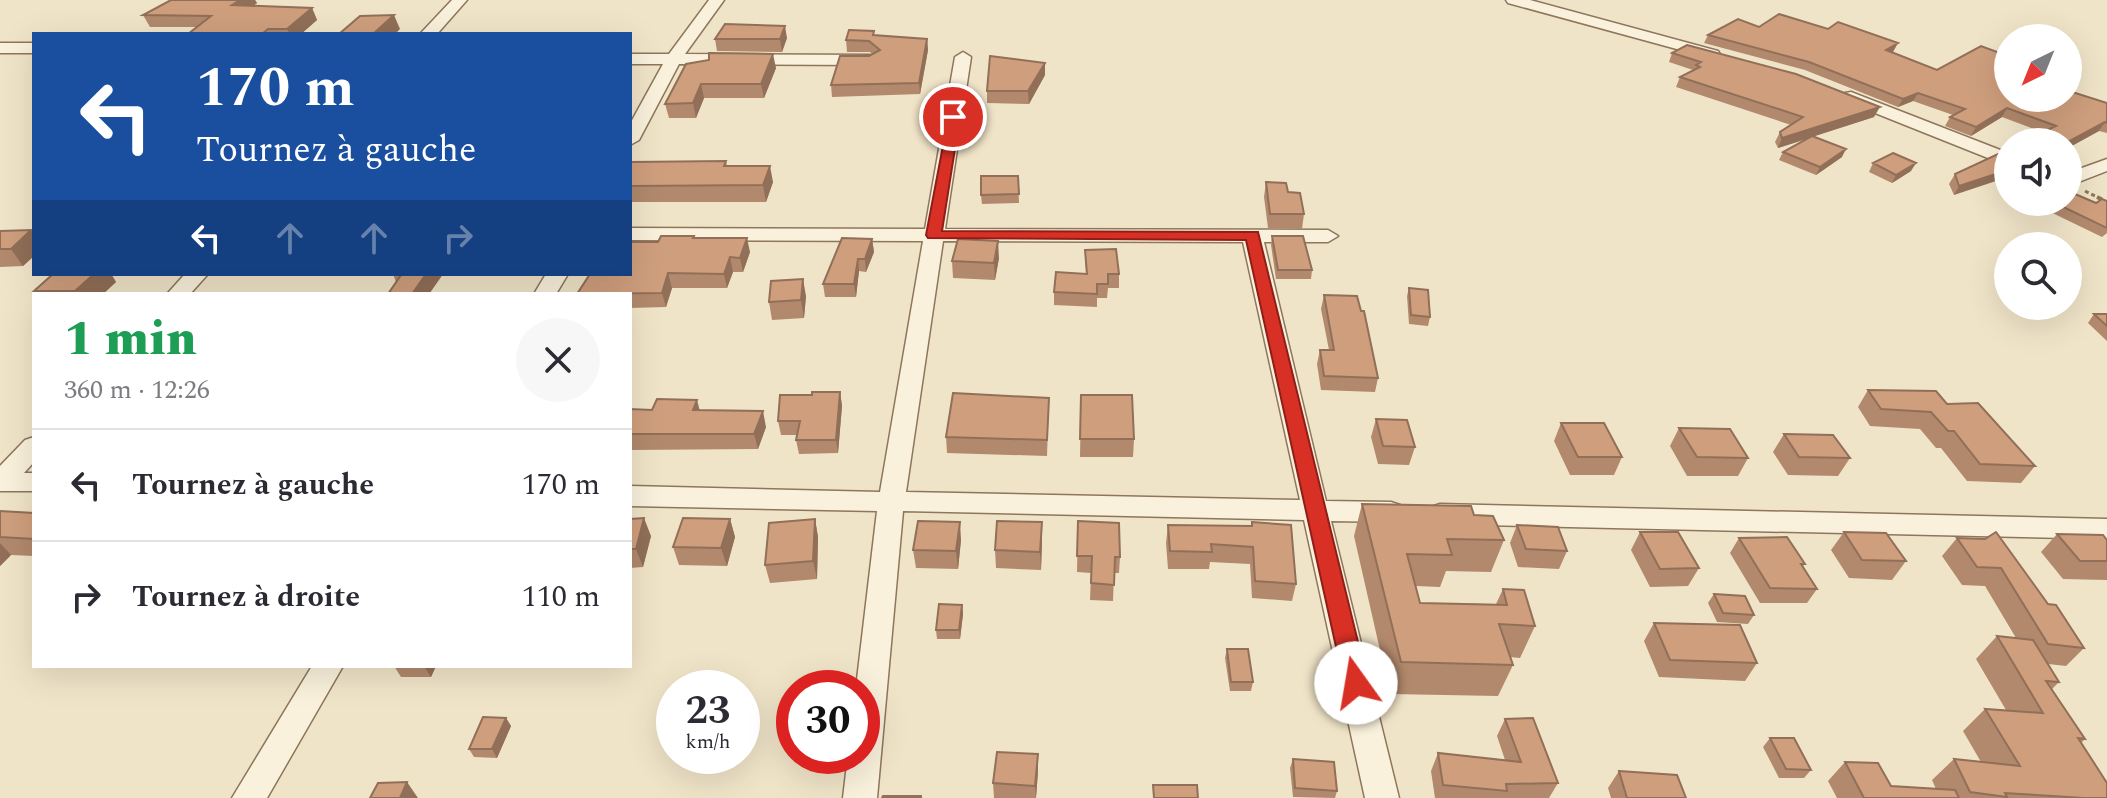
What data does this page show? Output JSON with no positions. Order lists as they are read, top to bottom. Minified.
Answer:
{"north":"bottom left","page":{"turn":["170 m","Tournez à gauche"],"heading":["1 min","360 m · 12:26"],"list":[{"name":"Tournez à gauche","value":"170 m"},{"name":"Tournez à droite","value":"110 m"}],"speed":"23 km/h","limit":"30"}}
